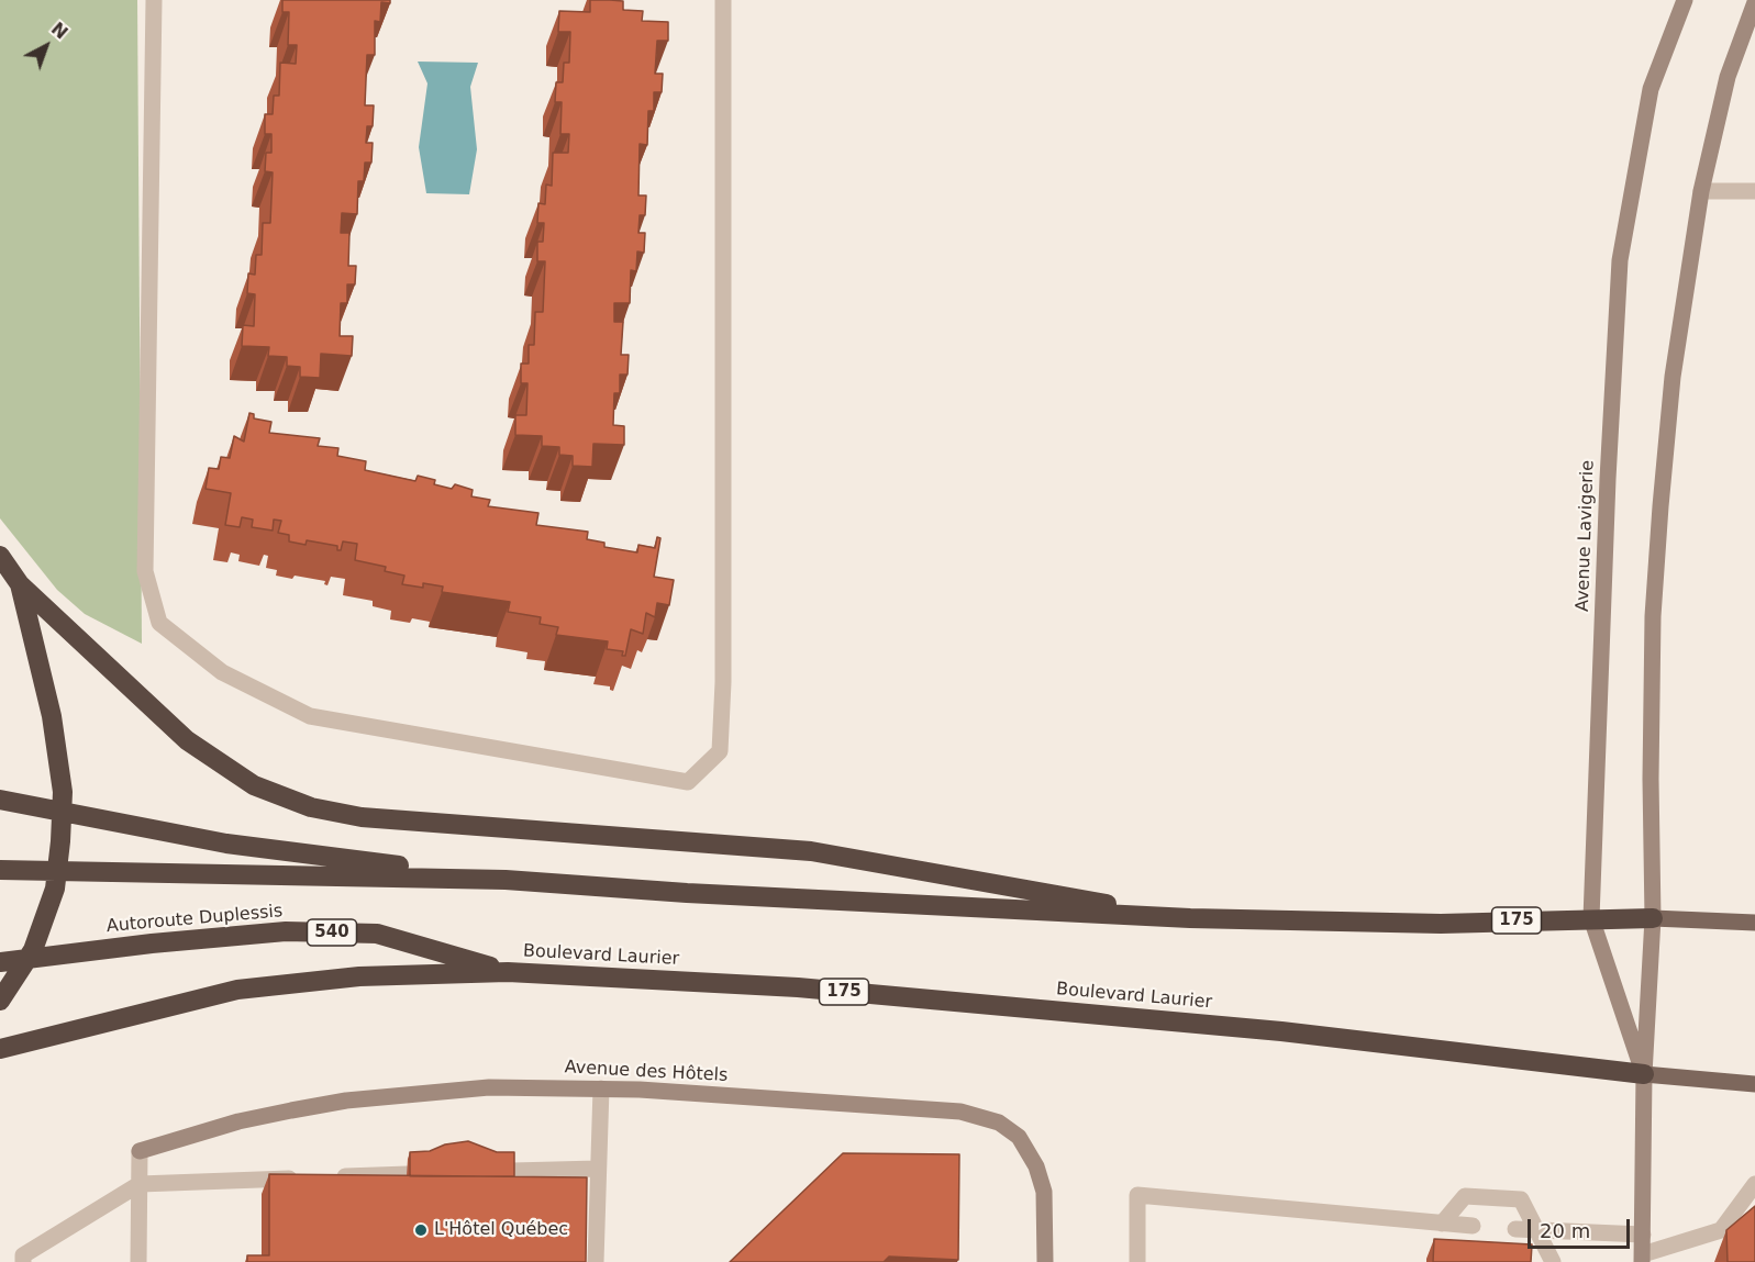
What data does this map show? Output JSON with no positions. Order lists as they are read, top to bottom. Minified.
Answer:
{"streets":{"highway":["Autoroute Duplessis","175","540","Boulevard Laurier"],"street":["Avenue Lavigerie","Avenue des Hôtels"]},"crossings":[["Avenue Lavigerie","175"],["Avenue Lavigerie","Boulevard Laurier"],["Autoroute Duplessis","Boulevard Laurier"]],"places":["L'Hôtel Québec"],"scale_bar":"20 m","north":"top right"}
